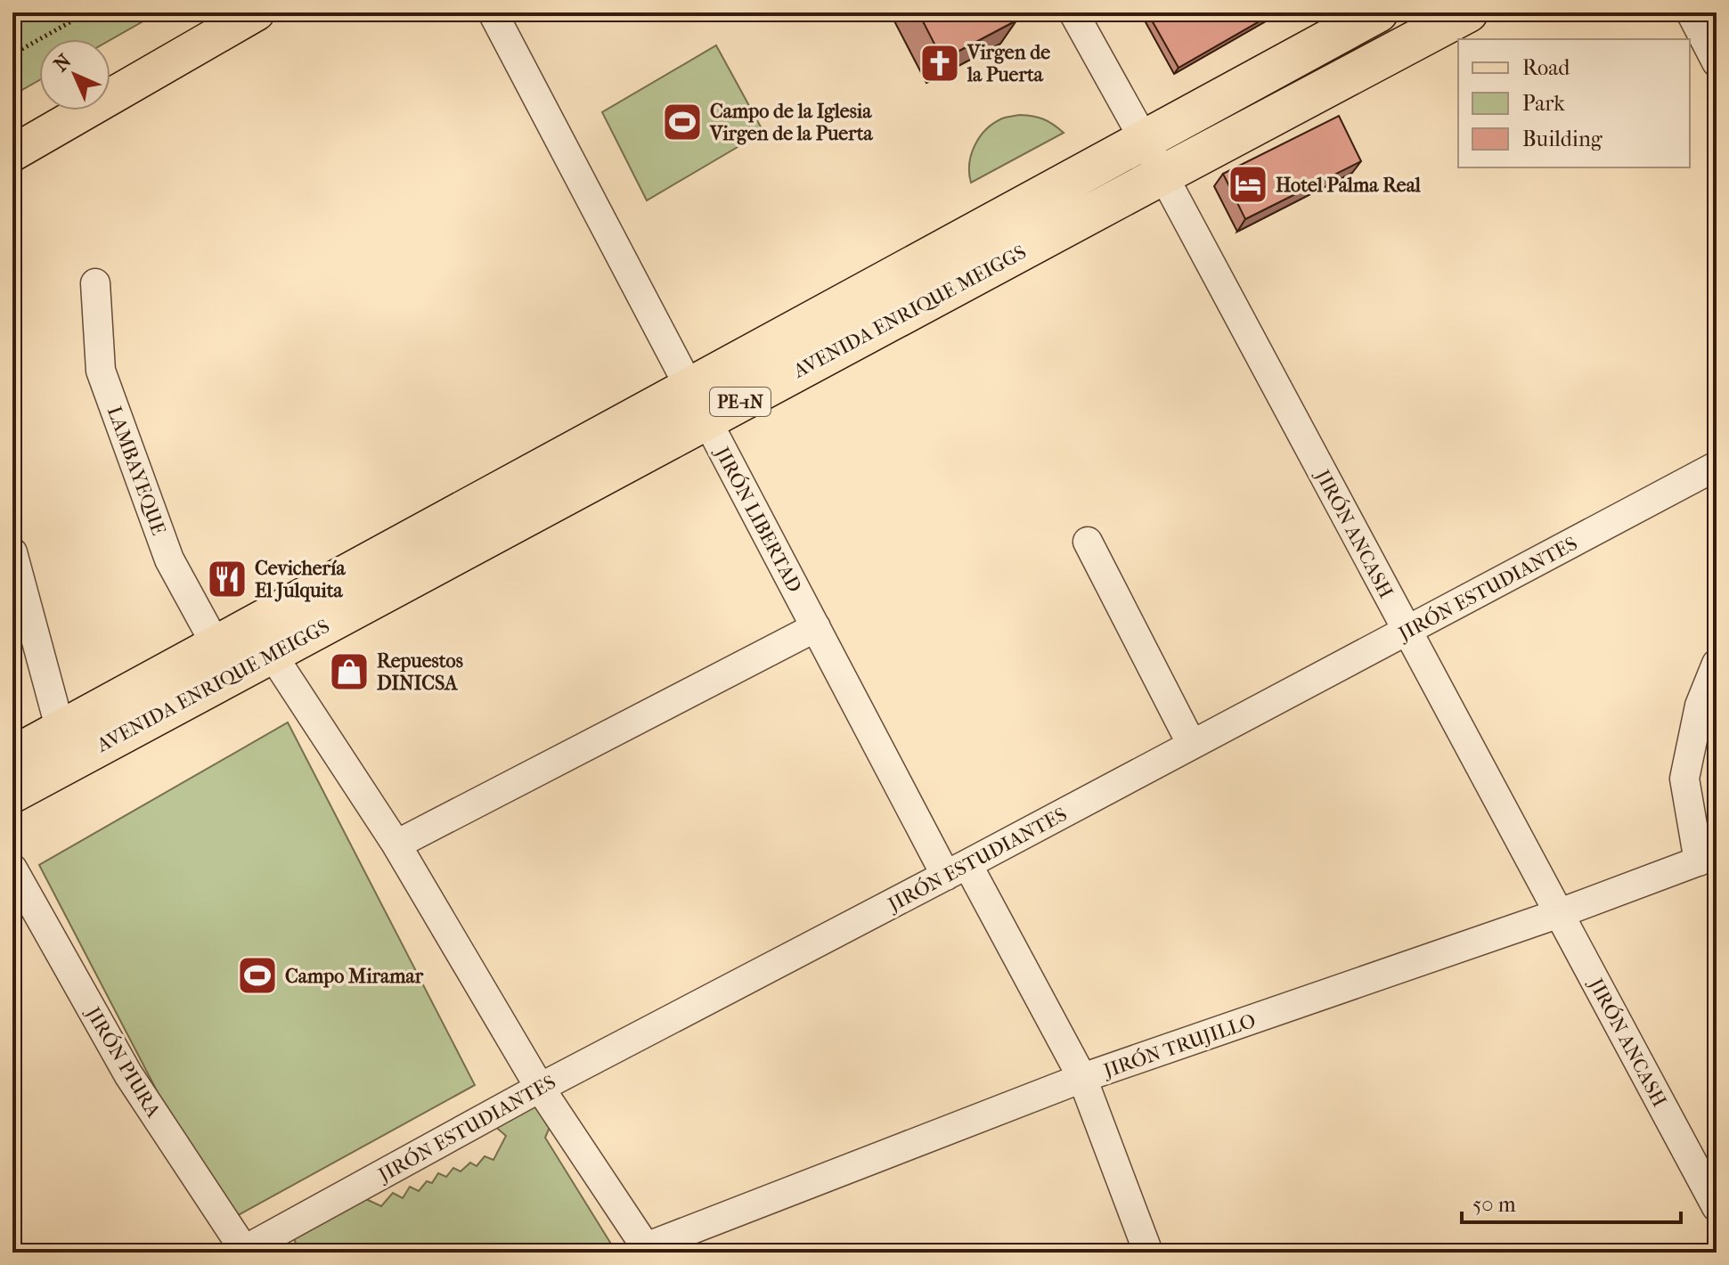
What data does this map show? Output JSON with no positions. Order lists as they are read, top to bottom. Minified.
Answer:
{"streets":{"highway":["AVENIDA ENRIQUE MEIGGS","PE-1N"],"street":["LAMBAYEQUE","JIRÓN LIBERTAD","JIRÓN ANCASH","JIRÓN ESTUDIANTES","JIRÓN TRUJILLO","JIRÓN PIURA"]},"crossings":[["AVENIDA ENRIQUE MEIGGS","LAMBAYEQUE"],["AVENIDA ENRIQUE MEIGGS","JIRÓN LIBERTAD"],["AVENIDA ENRIQUE MEIGGS","JIRÓN ANCASH"],["JIRÓN LIBERTAD","JIRÓN ESTUDIANTES"],["JIRÓN LIBERTAD","JIRÓN TRUJILLO"],["JIRÓN ANCASH","JIRÓN ESTUDIANTES"],["JIRÓN ANCASH","JIRÓN TRUJILLO"],["JIRÓN ESTUDIANTES","JIRÓN PIURA"]],"places":{"church":["Virgen de la Puerta"],"sports":["Campo de la Iglesia Virgen de la Puerta","Campo Miramar"],"hotel":["Hotel Palma Real"],"restaurant":["Cevichería El Julquita"],"shop":["Repuestos DINICSA"]},"legend":["Road","Park","Building"],"scale_bar":"50 m","north":"top left"}
